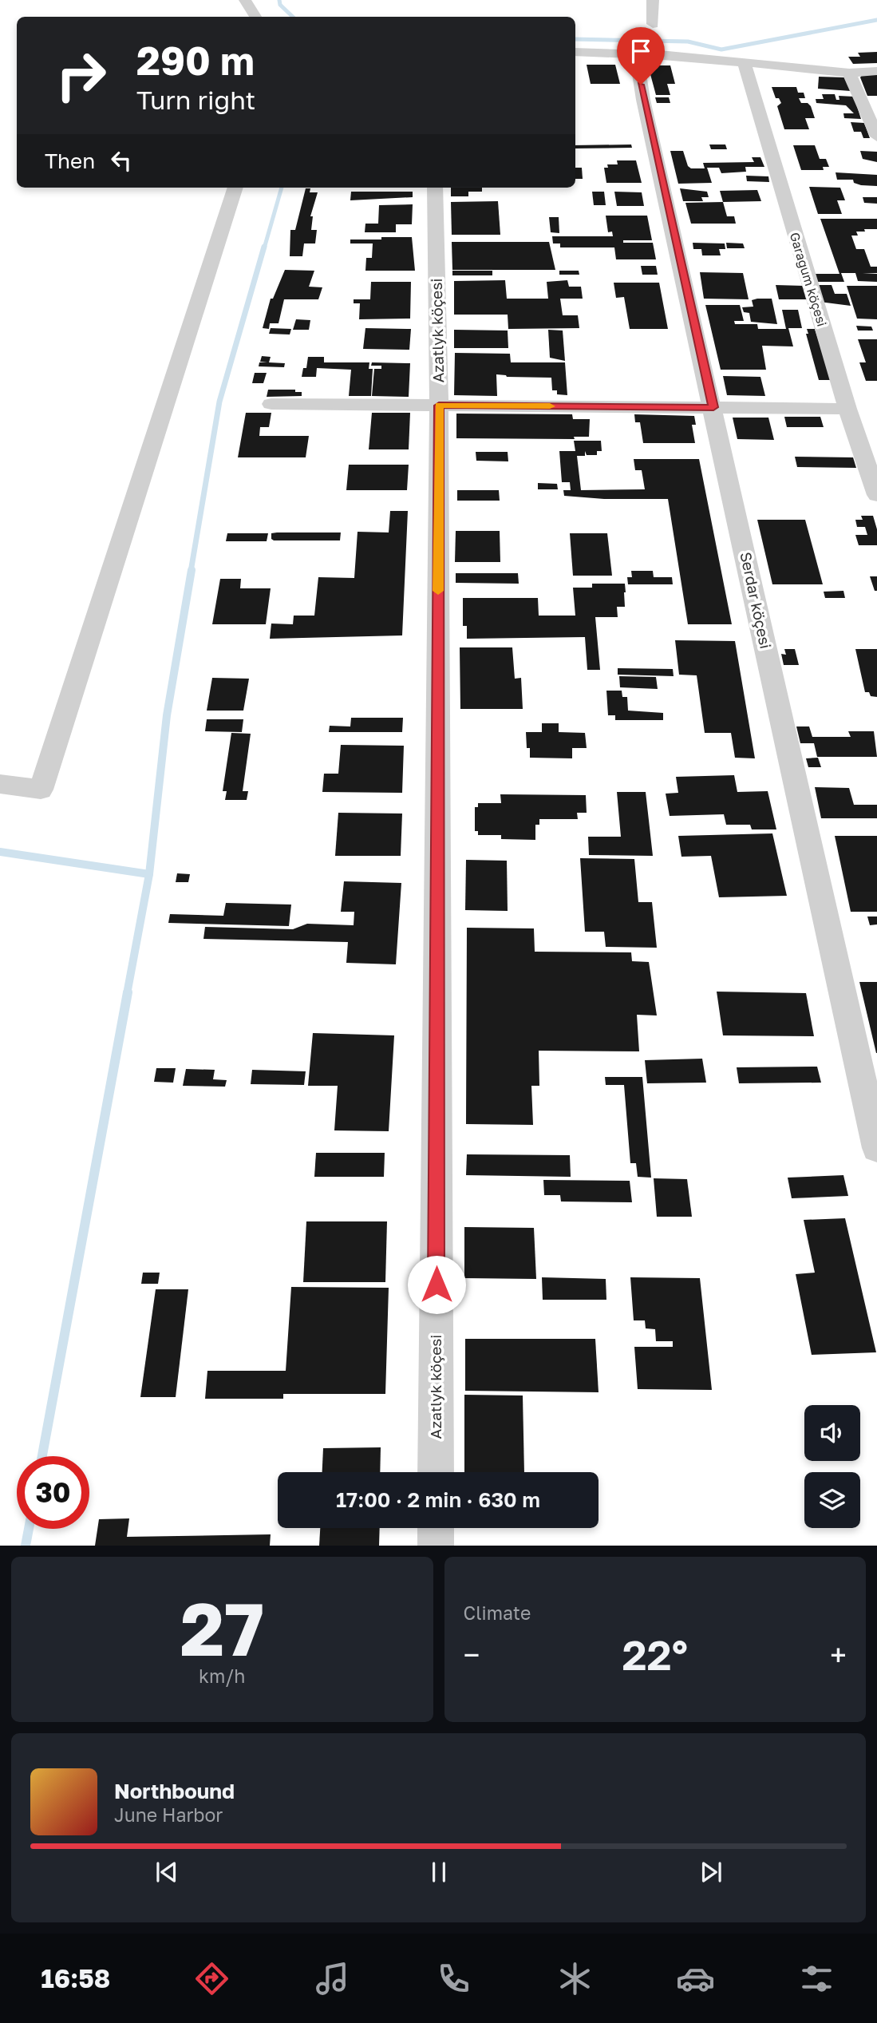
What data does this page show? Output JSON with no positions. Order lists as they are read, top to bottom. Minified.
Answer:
{"streets":{"street":["Garagum köçesi","Azatlyk köçesi","Serdar köçesi"]},"page":{"turn":["290 m","Turn right"],"then":"Then","limit":"30","trip":"17:00 · 2 min · 630 m","tile":[["27","km/h"],"Climate"],"heat":["−","22°","+"],"song":["Northbound","June Harbor"],"tabs":"16:58"}}
